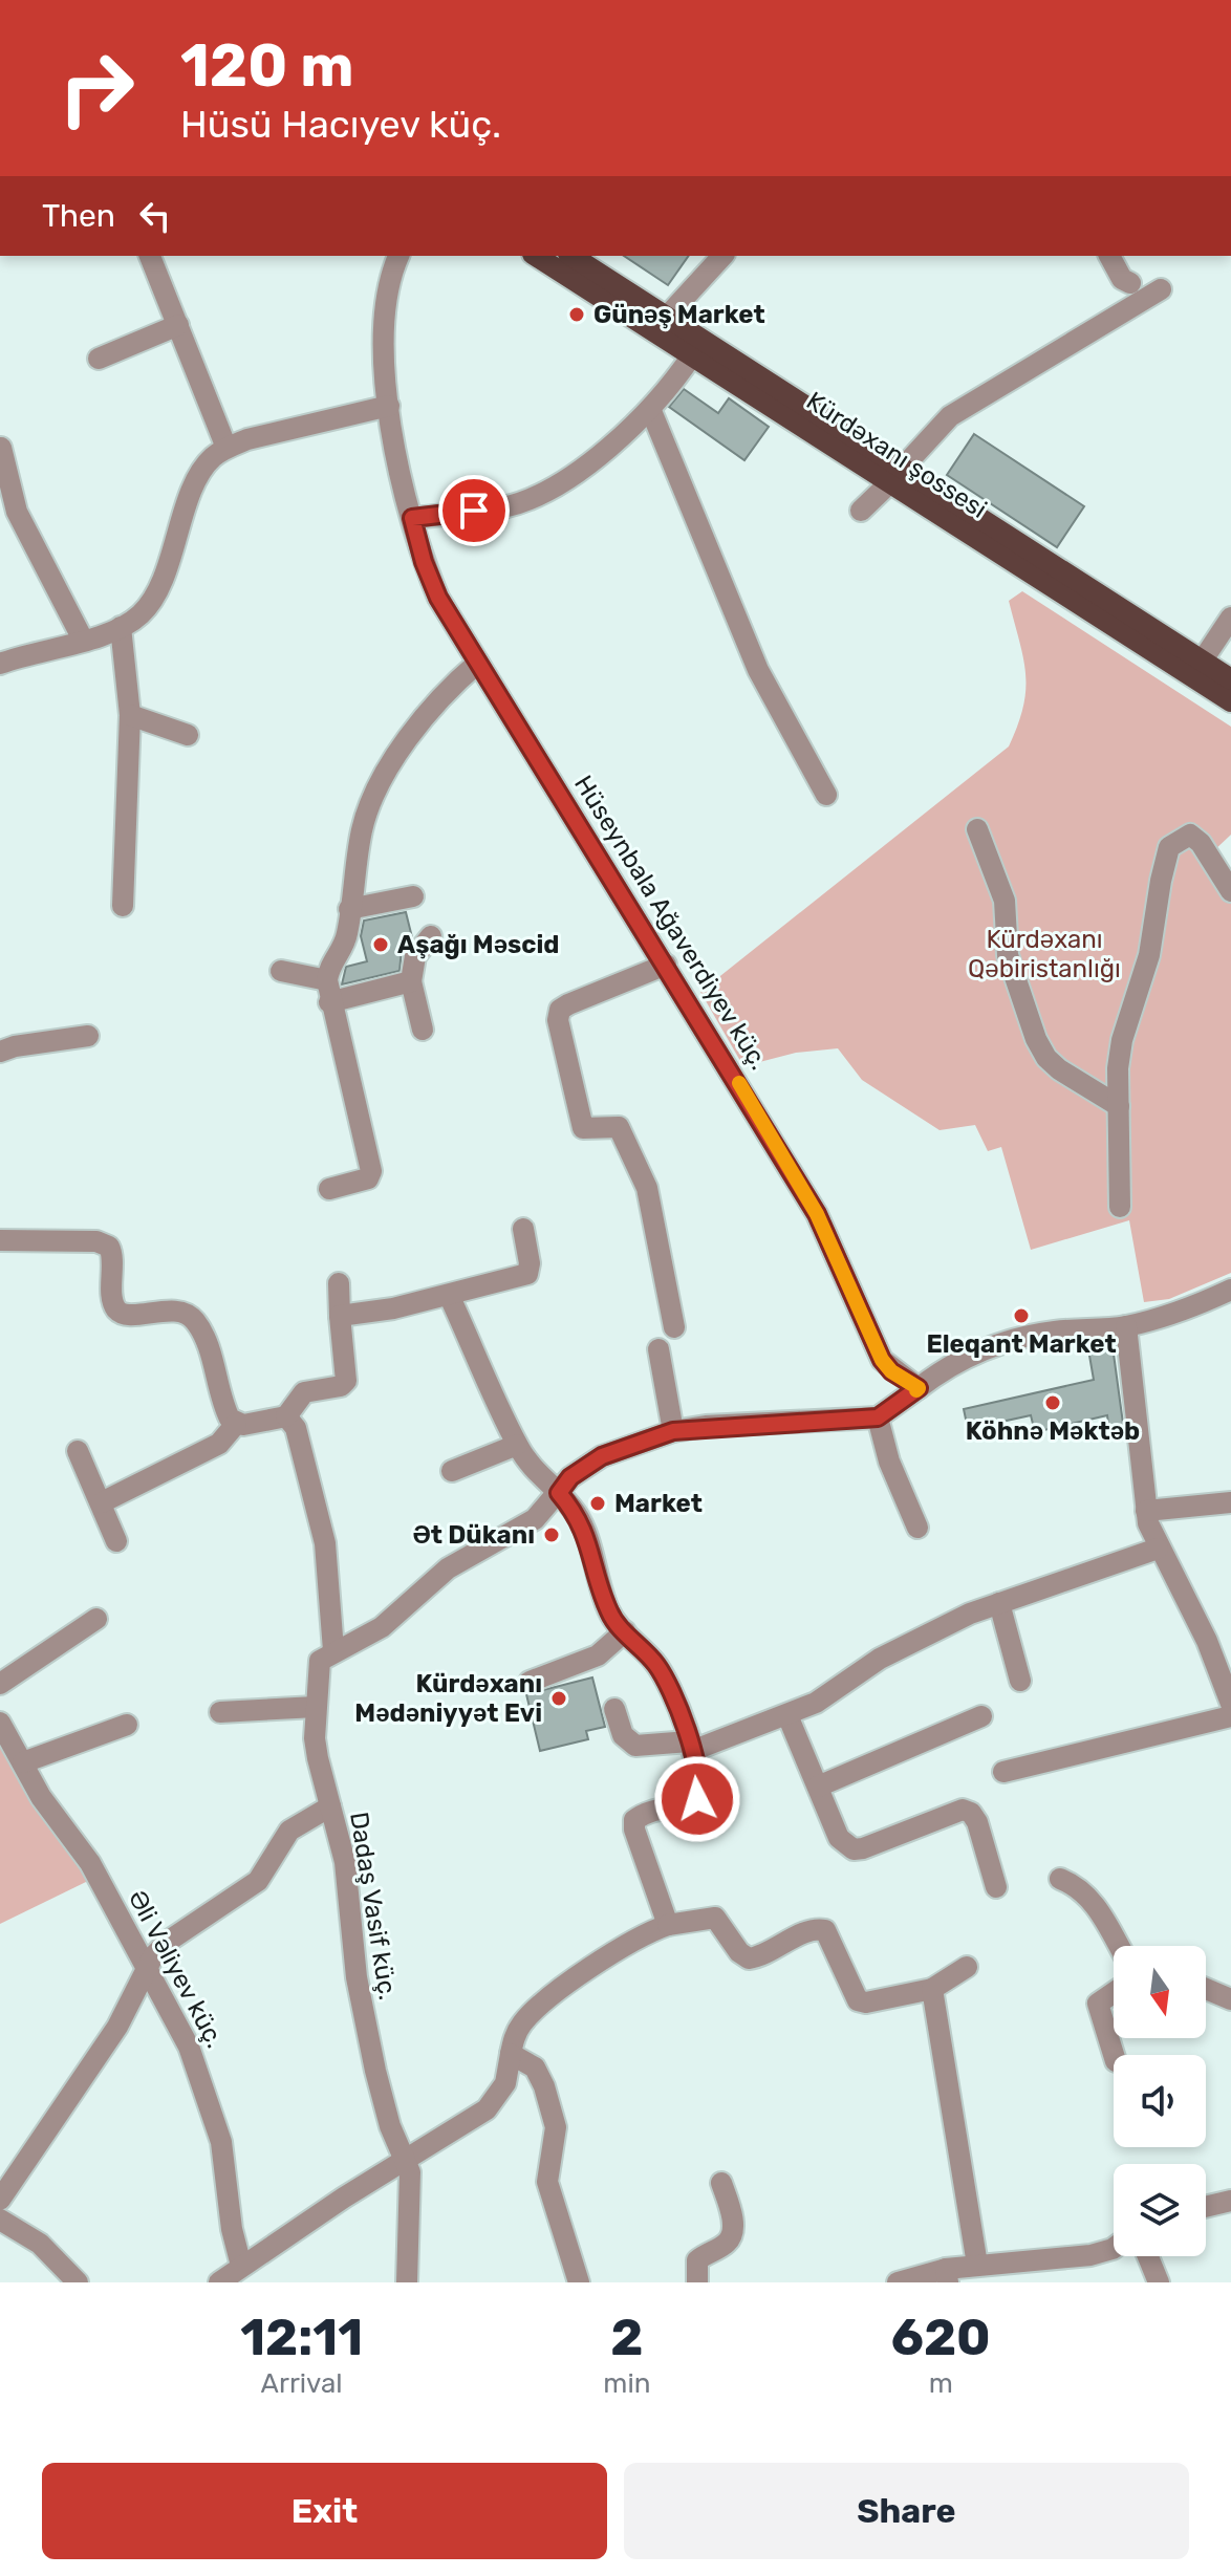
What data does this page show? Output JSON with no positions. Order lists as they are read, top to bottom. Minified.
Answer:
{"streets":{"main road":["Kürdəxanı şossesi"],"street":["Hüseynbala Ağaverdiyev küç.","Dadaş Vasif küç.","Əli Vəliyev küç."]},"parks":["Kürdəxanı Qəbiristanlığı"],"places":["Günəş Market","Aşağı Məscid","Eleqant Market","Köhnə Məktəb","Market","Ət Dükanı","Kürdəxanı Mədəniyyət Evi"],"north":"bottom","page":{"turn":["120 m","Hüsü Hacıyev küç."],"then":"Then","eta":["12:11","Arrival","2","min","620","m"],"buttons":["Exit","Share"]}}
